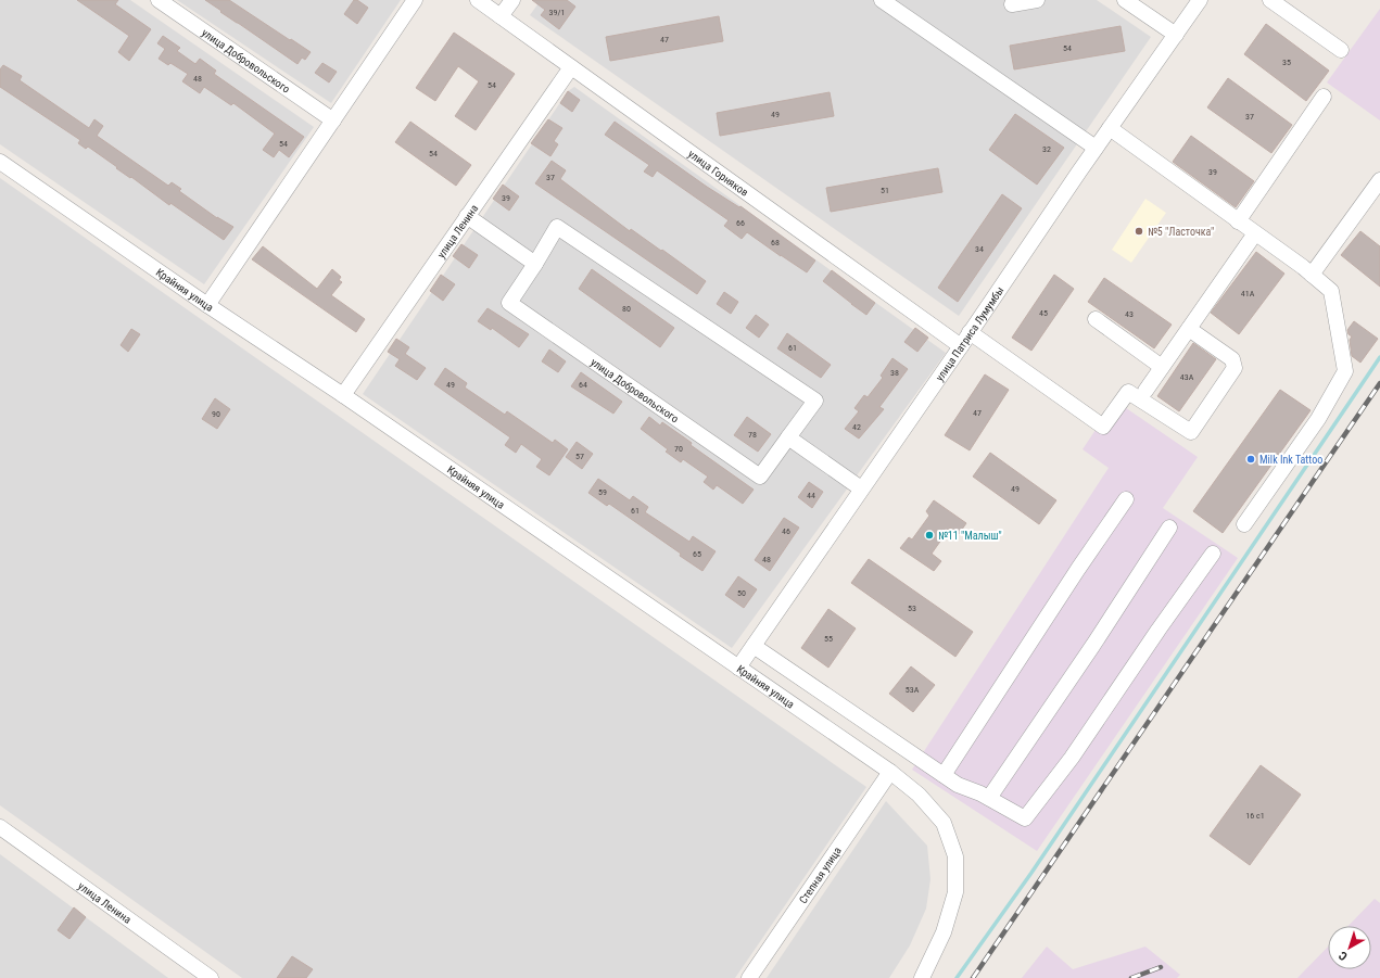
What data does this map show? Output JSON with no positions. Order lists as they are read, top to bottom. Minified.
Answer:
{"streets":{"street":["улица Добровольского","улица Горняков","улица Ленина","Крайняя улица","улица Патриса Лумумбы","Степная улица"]},"crossings":[["улица Горняков","улица Ленина"],["улица Горняков","улица Патриса Лумумбы"],["улица Ленина","Крайняя улица"],["Крайняя улица","улица Патриса Лумумбы"],["Крайняя улица","Степная улица"]],"places":["№5 \"Ласточка\"","Milk Ink Tattoo","№11 \"Малыш\""],"house_numbers":["39/1","47","54","35","48","54","49","37","54","32","54","39","37","51","39","66","68","34","41А","80","45","43","61","38","43А","49","64","47","90","42","78","70","57","49","59","44","61","46","65","48","50","53","55","53А","16 с1"],"north":"bottom left"}
